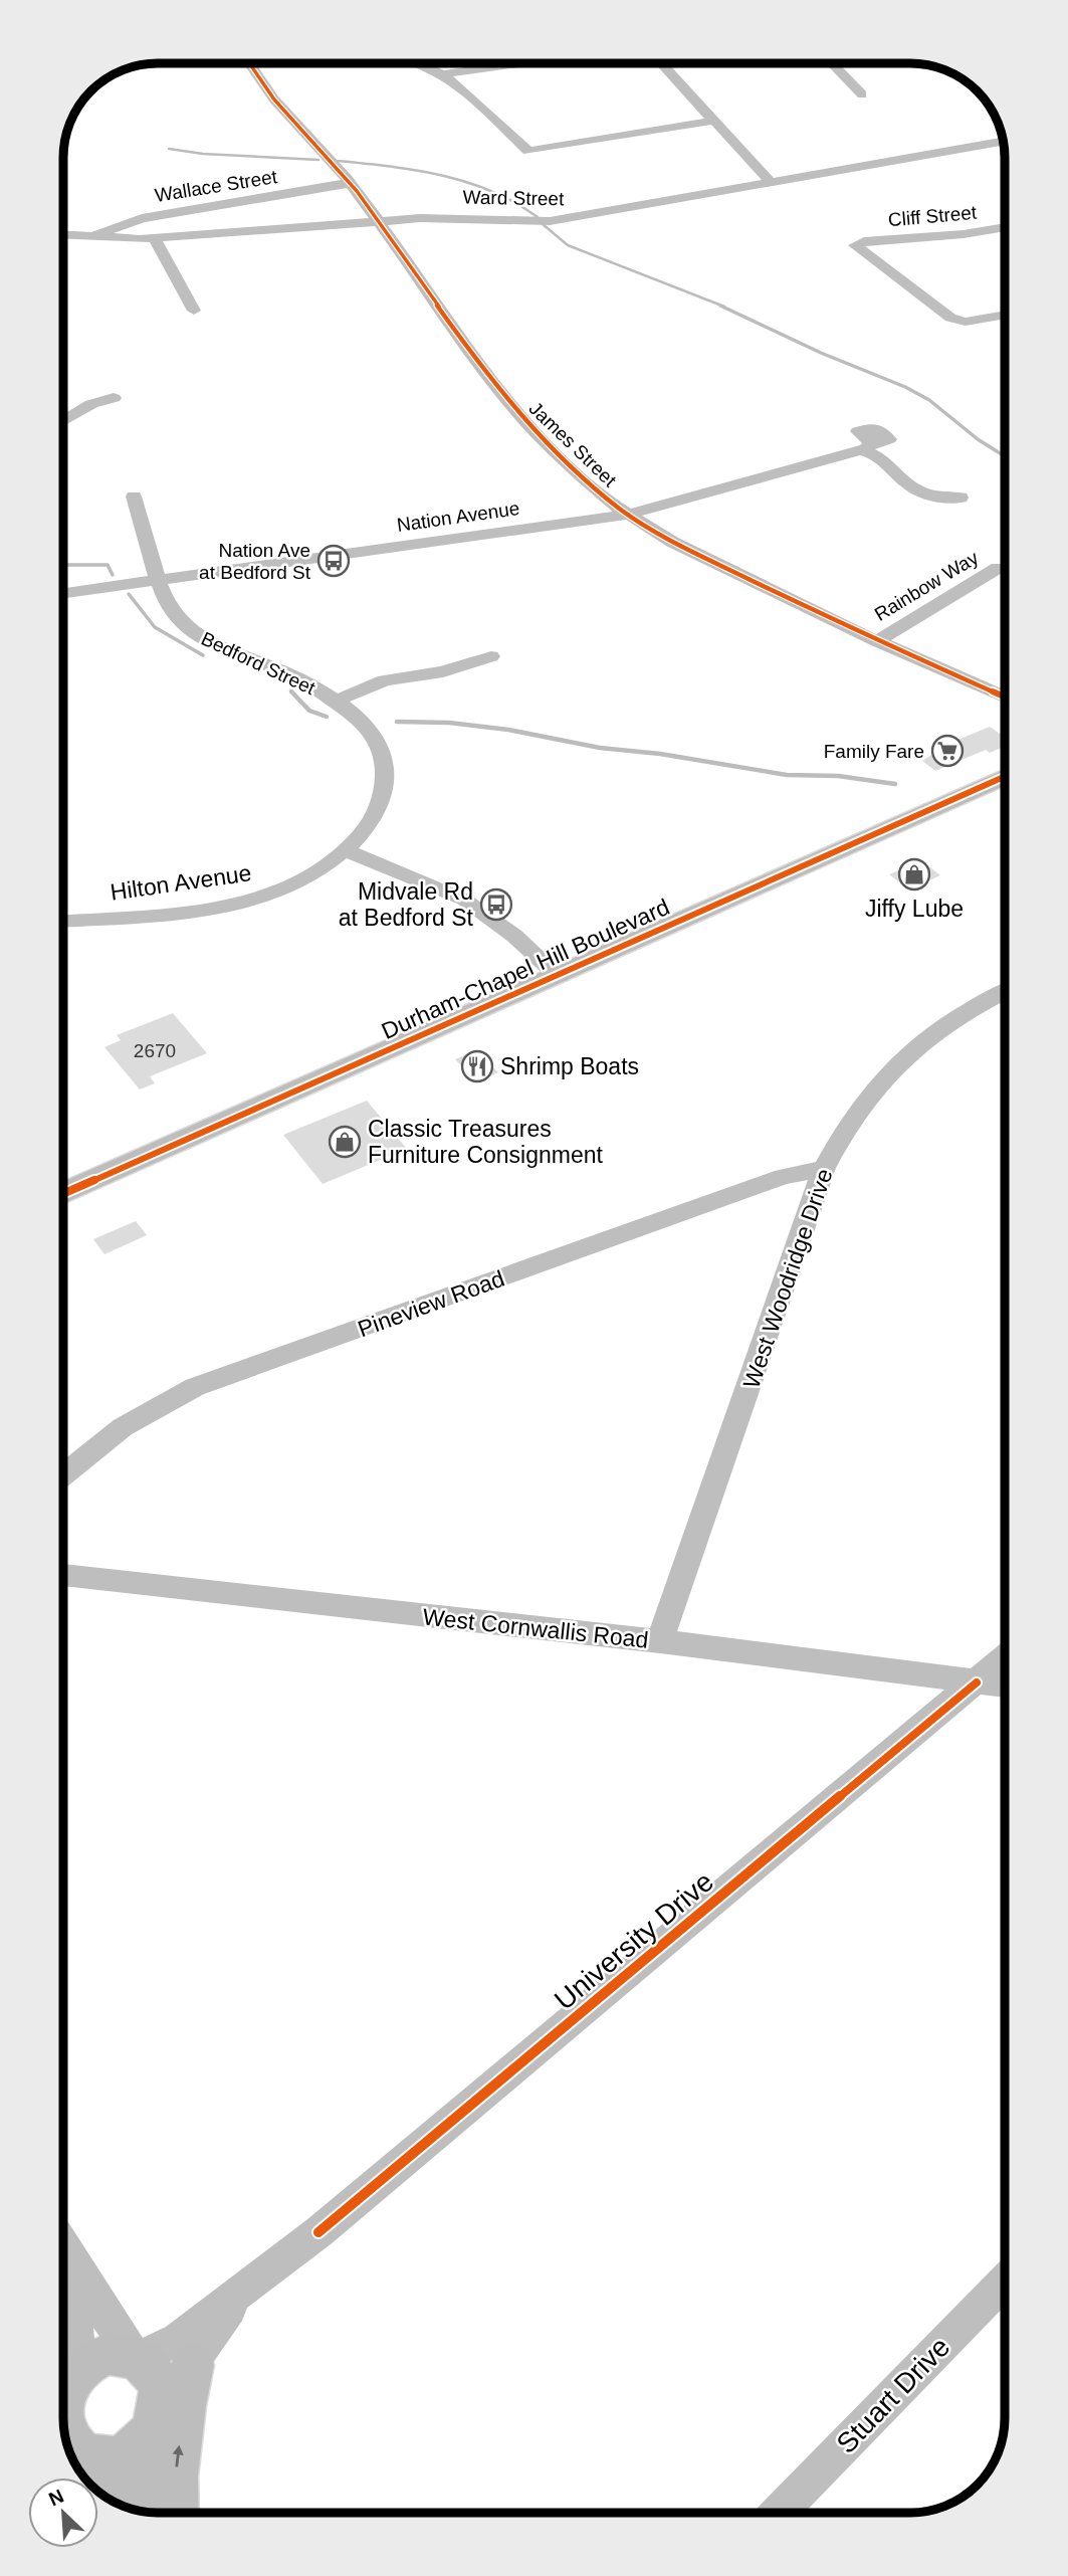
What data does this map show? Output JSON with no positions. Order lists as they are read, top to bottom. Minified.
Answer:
{"streets":{"main road":["Durham-Chapel Hill Boulevard"],"street":["Wallace Street","Ward Street","Cliff Street","James Street","Nation Avenue","Rainbow Way","Bedford Street","Hilton Avenue","West Woodridge Drive","Pineview Road","West Cornwallis Road","University Drive","Stuart Drive"]},"crossings":[["Wallace Street","Ward Street"],["Wallace Street","James Street"],["Ward Street","James Street"],["James Street","Nation Avenue"],["James Street","Rainbow Way"],["Nation Avenue","Bedford Street"],["Bedford Street","Hilton Avenue"],["West Woodridge Drive","Pineview Road"],["West Woodridge Drive","West Cornwallis Road"],["West Cornwallis Road","University Drive"]],"places":{"bus stop":["Nation Ave at Bedford St","Midvale Rd at Bedford St"],"supermarket":["Family Fare"],"shop":["Jiffy Lube","Classic Treasures Furniture Consignment"],"restaurant":["Shrimp Boats"]},"house_numbers":["2670"],"north":"top left"}
